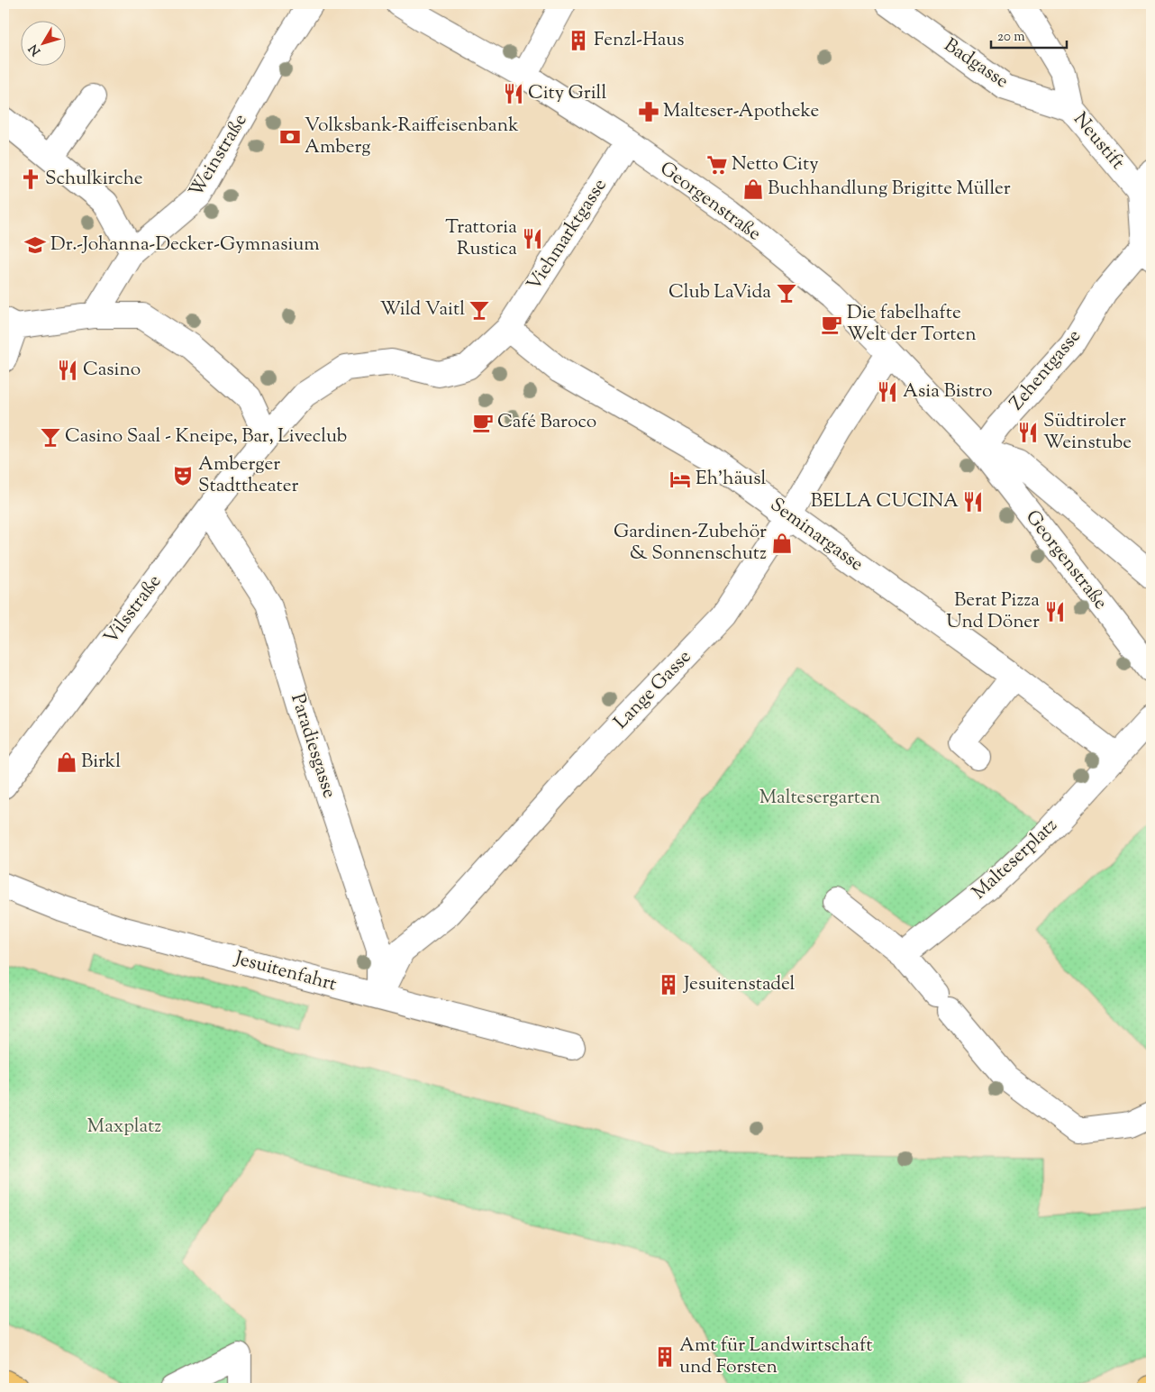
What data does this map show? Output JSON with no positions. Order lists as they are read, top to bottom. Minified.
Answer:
{"streets":{"street":["Badgasse","Neustift","Weinstraße","Georgenstraße","Viehmarktgasse","Zehentgasse","Seminargasse","Vilsstraße","Lange Gasse","Paradiesgasse","Malteserplatz","Jesuitenfahrt"]},"crossings":[["Badgasse","Neustift"],["Georgenstraße","Viehmarktgasse"],["Georgenstraße","Zehentgasse"],["Georgenstraße","Lange Gasse"],["Viehmarktgasse","Seminargasse"],["Viehmarktgasse","Vilsstraße"],["Seminargasse","Lange Gasse"],["Seminargasse","Malteserplatz"],["Vilsstraße","Paradiesgasse"],["Lange Gasse","Paradiesgasse"],["Lange Gasse","Jesuitenfahrt"],["Paradiesgasse","Jesuitenfahrt"]],"parks":["Maltesergarten","Maxplatz"],"places":{"building":["Fenzl-Haus","Jesuitenstadel","Amt für Landwirtschaft und Forsten"],"restaurant":["City Grill","Trattoria Rustica","Casino","Asia Bistro","Südtiroler Weinstube","BELLA CUCINA","Berat Pizza Und Döner"],"pharmacy":["Malteser-Apotheke"],"bank":["Volksbank-Raiffeisenbank Amberg"],"supermarket":["Netto City"],"church":["Schulkirche"],"shop":["Buchhandlung Brigitte Müller","Gardinen-Zubehör & Sonnenschutz","Birkl"],"school or university":["Dr.-Johanna-Decker-Gymnasium"],"bar":["Club LaVida","Wild Vaitl","Casino Saal - Kneipe, Bar, Liveclub"],"cafe":["Die fabelhafte Welt der Torten","Café Baroco"],"theatre":["Amberger Stadttheater"],"hotel":["Eh'häusl"]},"scale_bar":"20 m","north":"bottom left"}
